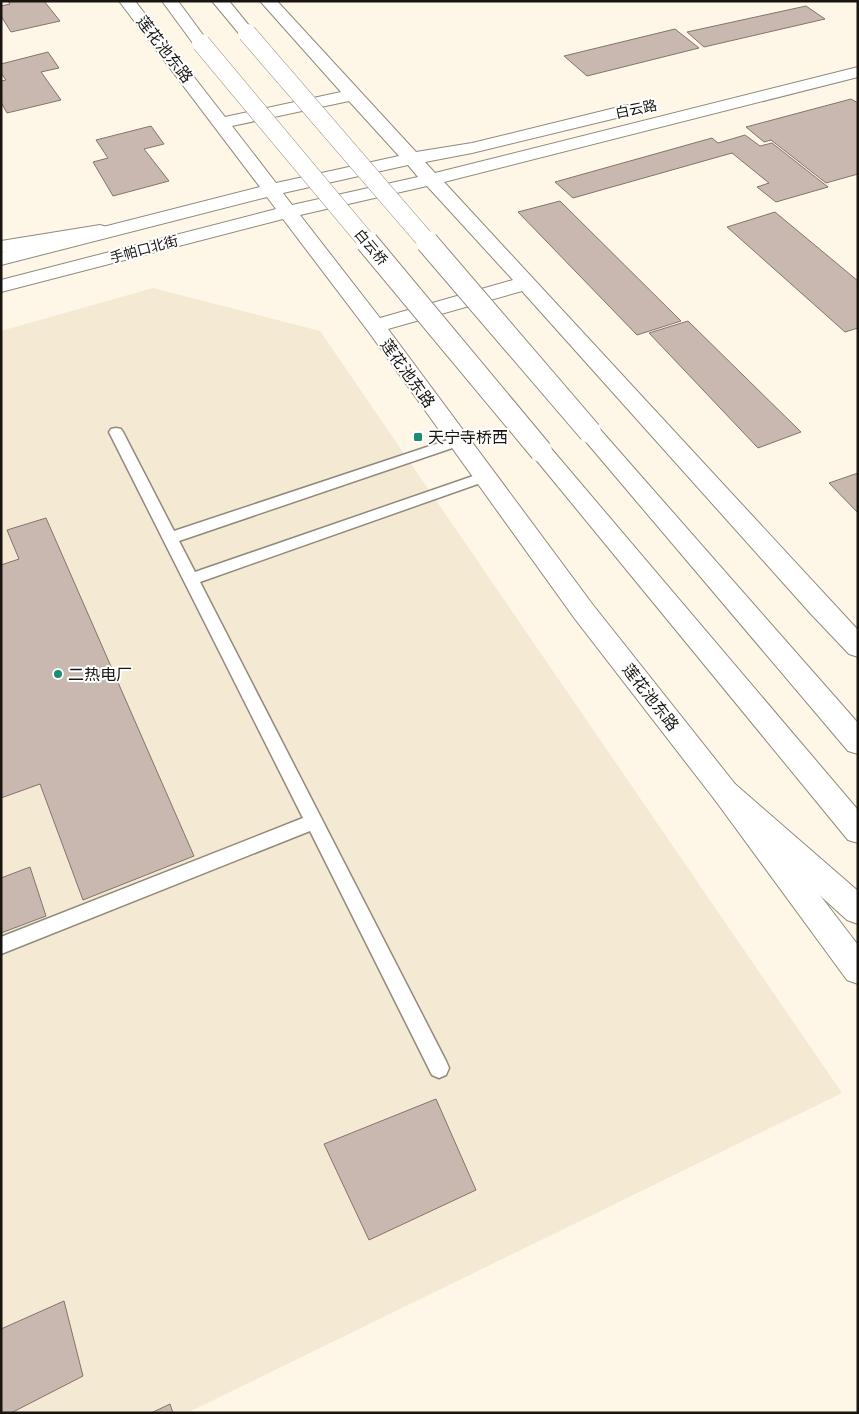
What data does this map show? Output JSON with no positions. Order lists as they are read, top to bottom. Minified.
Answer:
{"streets":{"main road":["莲花池东路","白云路","白云桥","手帕口北街"]},"crossings":[["莲花池东路","白云路"],["莲花池东路","白云桥"],["莲花池东路","手帕口北街"],["白云路","手帕口北街"]],"places":{"transit":["天宁寺桥西"],"other":["二热电厂"]}}
